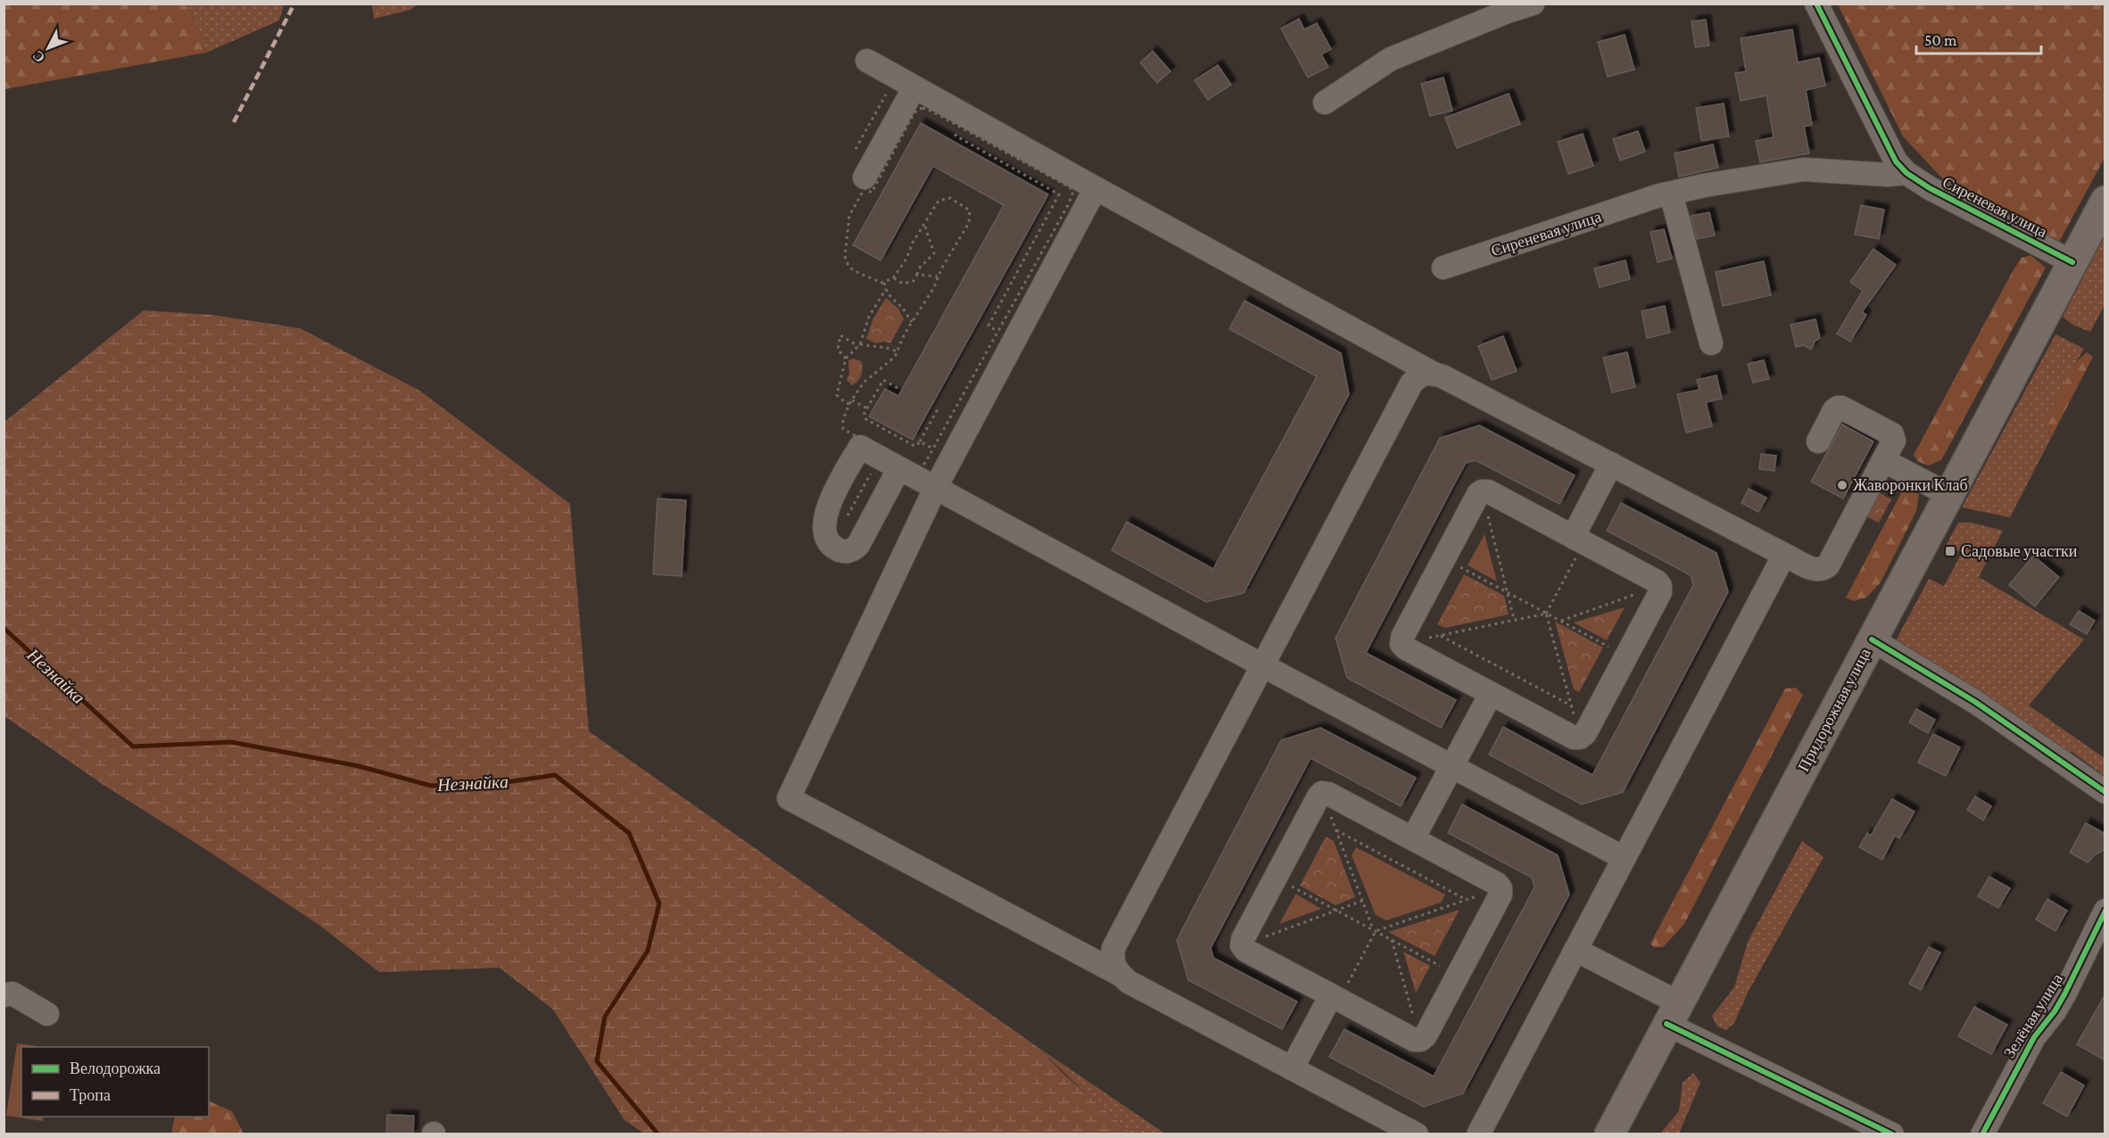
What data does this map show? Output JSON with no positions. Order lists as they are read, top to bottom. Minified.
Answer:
{"streets":{"main road":["Придорожная улица"],"street":["Сиреневая улица","Зелёная улица"]},"crossings":[["Сиреневая улица","Придорожная улица"]],"water":["Незнайка"],"places":{"other":["Жаворонки Клаб"],"transit":["Садовые участки"]},"legend":["Велодорожка","Тропа"],"scale_bar":"50 m","north":"bottom left"}
